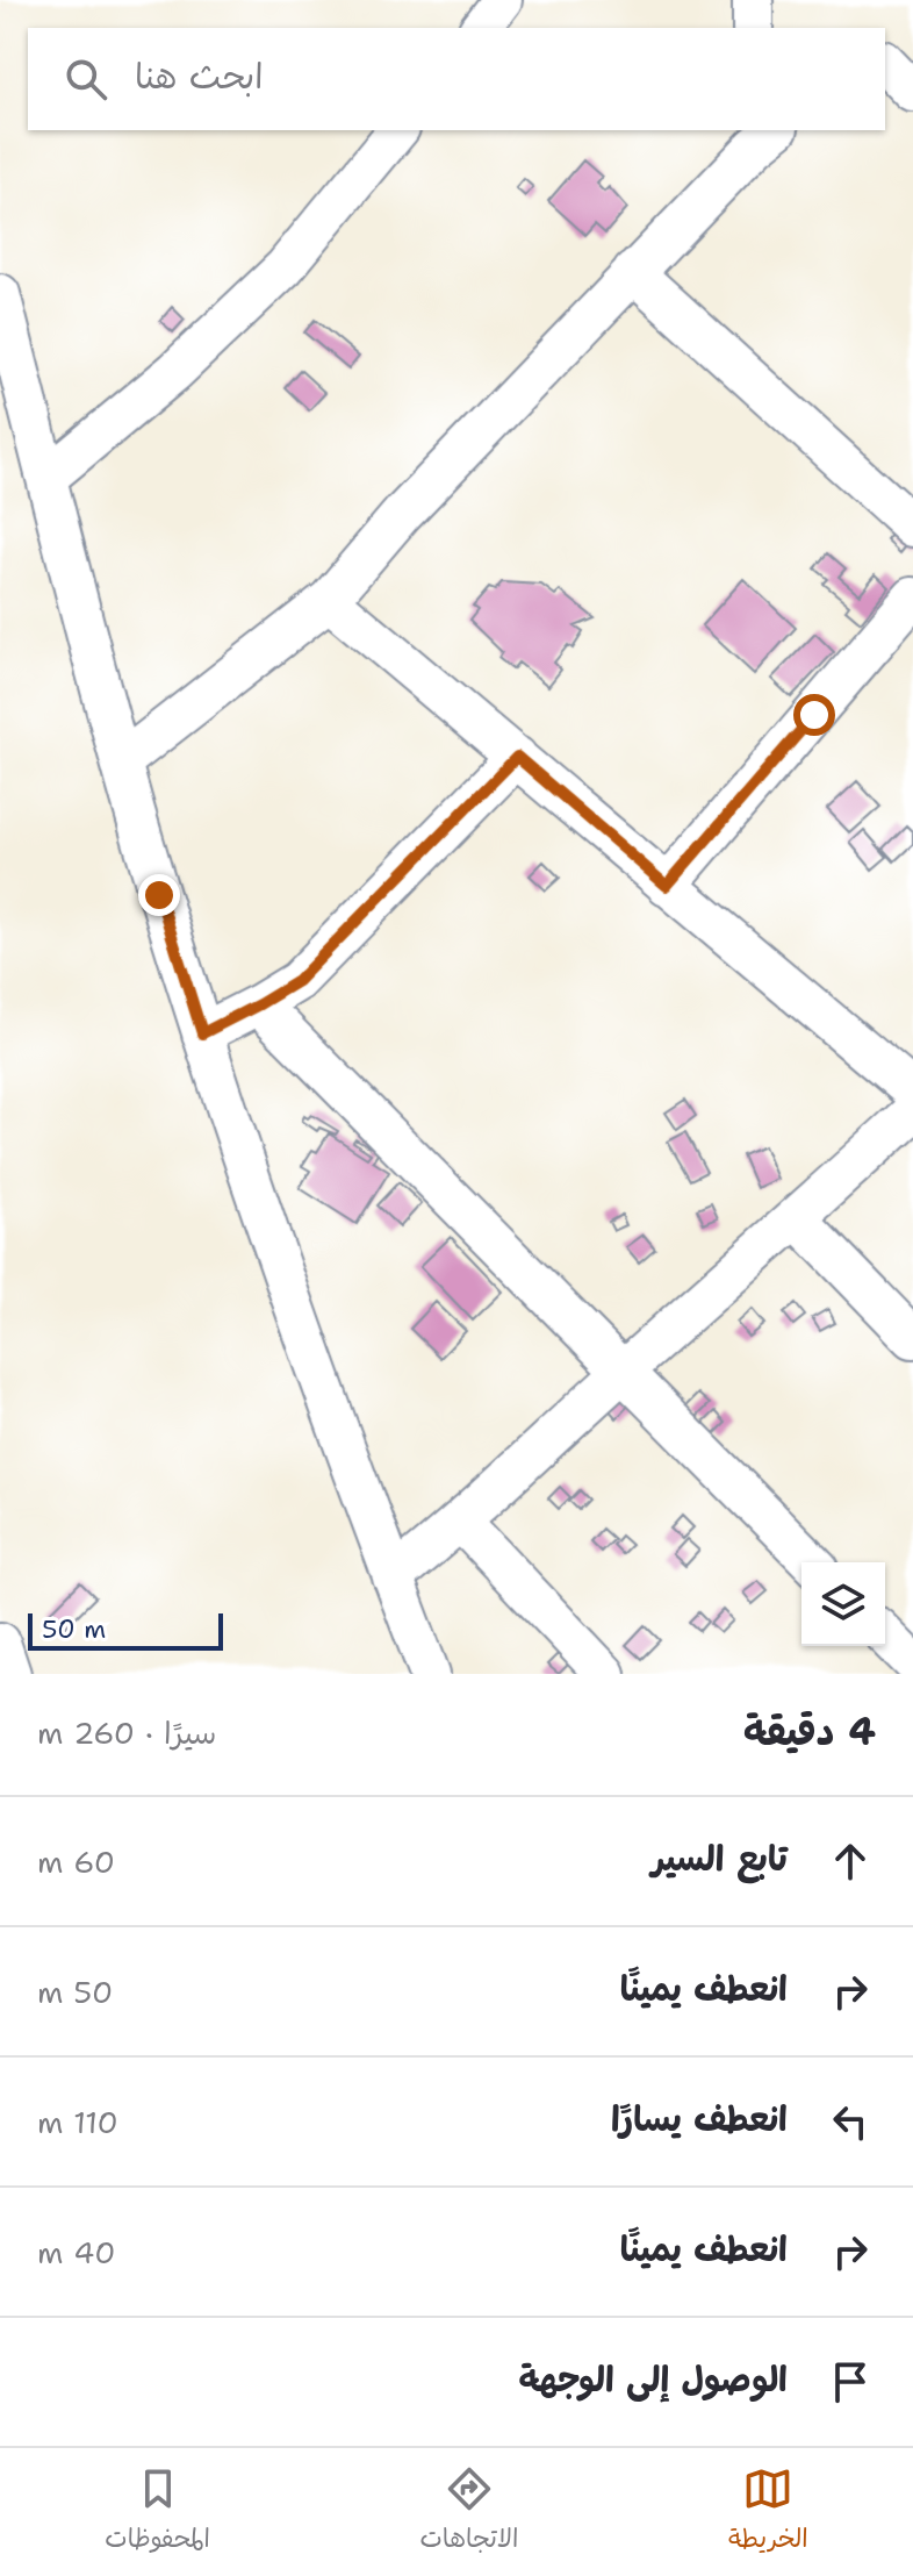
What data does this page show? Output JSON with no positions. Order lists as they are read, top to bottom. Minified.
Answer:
{"scale_bar":"50 m","page":{"search":"ابحث هنا","scale":"50 m","heading":["4 دقيقة","سيرًا · 260 m"],"list":[["تابع السير","60 m"],["انعطف يمينًا","50 m"],["انعطف يسارًا","110 m"],["انعطف يمينًا","40 m"],"الوصول إلى الوجهة"],"nav":["الخريطة","الاتجاهات","المحفوظات"]}}
